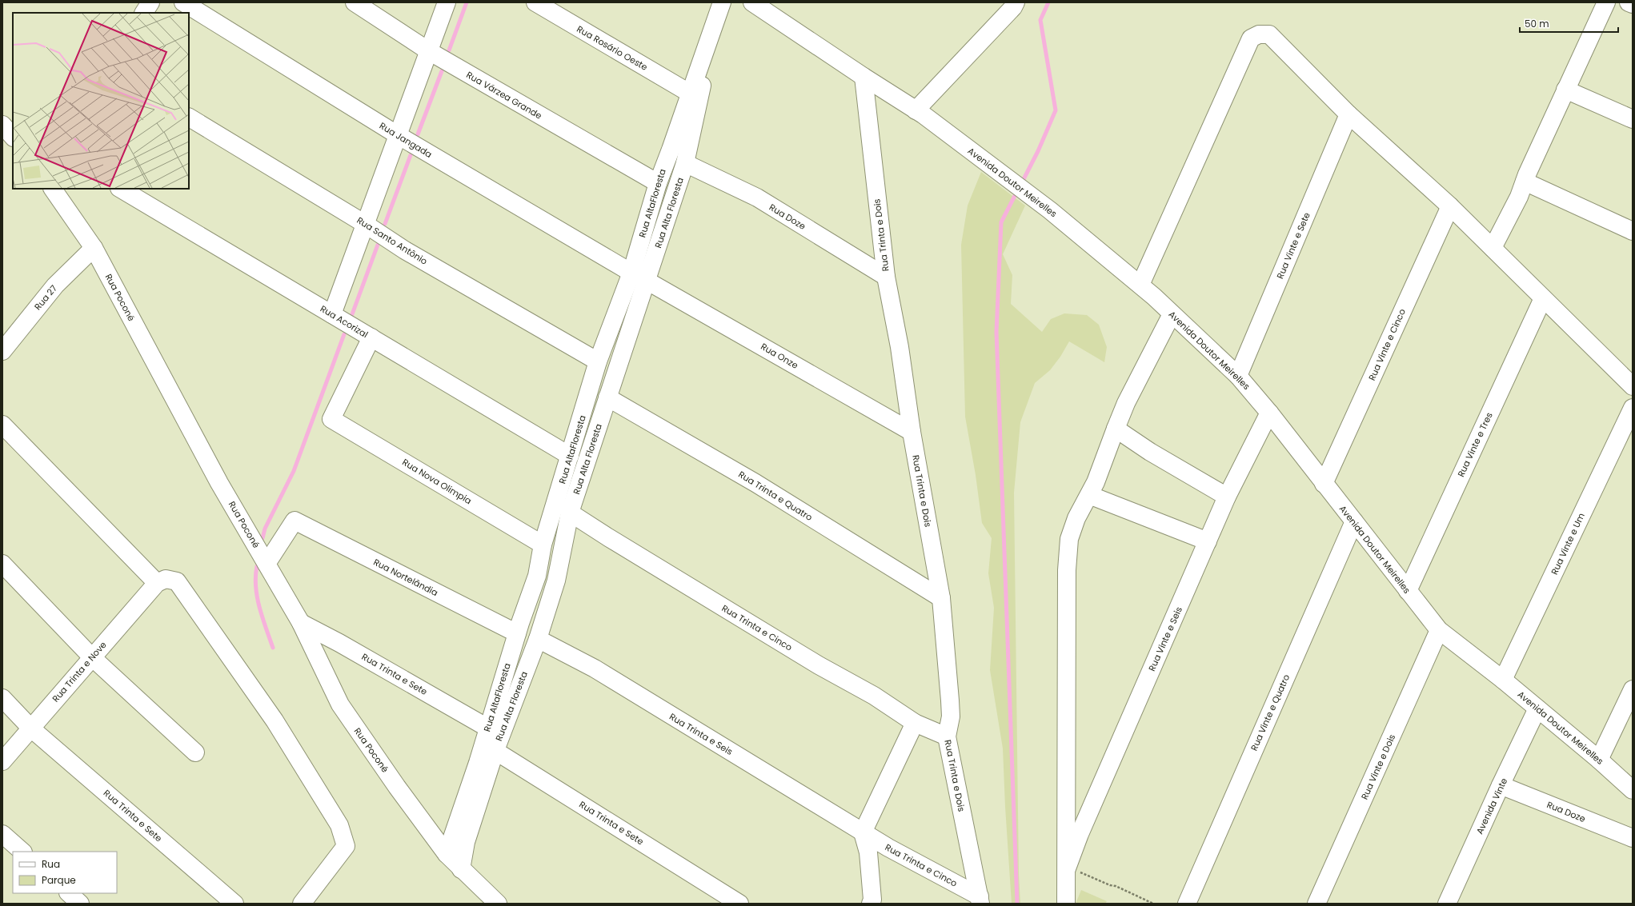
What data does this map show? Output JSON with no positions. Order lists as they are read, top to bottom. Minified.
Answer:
{"streets":{"street":["Rua Rosário Oeste","Rua Várzea Grande","Rua Jangada","Avenida Doutor Meirelles","Rua AltaFloresta","Rua Alta Floresta","Rua Doze","Rua Trinta e Dois","Rua Santo Antônio","Rua Vinte e Sete","Rua 27","Rua Poconé","Rua Acorizal","Rua Vinte e Cinco","Rua Onze","Rua Vinte e Tres","Rua Nova Olimpia","Rua Trinta e Quatro","Rua Vinte e Um","Rua Nortelândia","Rua Trinta e Cinco","Rua Vinte e Seis","Rua Trinta e Nove","Rua Trinta e Sete","Rua Vinte e Quatro","Rua Trinta e Seis","Rua Vinte e Dois","Avenida Vinte"]},"crossings":[["Rua Rosário Oeste","Rua AltaFloresta"],["Rua Várzea Grande","Rua AltaFloresta"],["Rua Jangada","Rua AltaFloresta"],["Avenida Doutor Meirelles","Rua Trinta e Dois"],["Avenida Doutor Meirelles","Rua Vinte e Sete"],["Avenida Doutor Meirelles","Rua Vinte e Cinco"],["Avenida Doutor Meirelles","Rua Vinte e Tres"],["Avenida Doutor Meirelles","Rua Vinte e Um"],["Avenida Doutor Meirelles","Rua Vinte e Seis"],["Avenida Doutor Meirelles","Rua Vinte e Quatro"],["Avenida Doutor Meirelles","Rua Vinte e Dois"],["Avenida Doutor Meirelles","Avenida Vinte"],["Rua AltaFloresta","Rua Alta Floresta"],["Rua AltaFloresta","Rua Santo Antônio"],["Rua AltaFloresta","Rua Poconé"],["Rua AltaFloresta","Rua Acorizal"],["Rua AltaFloresta","Rua Nova Olimpia"],["Rua AltaFloresta","Rua Nortelândia"],["Rua AltaFloresta","Rua Trinta e Sete"],["Rua Alta Floresta","Rua Doze"],["Rua Alta Floresta","Rua Poconé"],["Rua Alta Floresta","Rua Onze"],["Rua Alta Floresta","Rua Trinta e Quatro"],["Rua Alta Floresta","Rua Trinta e Cinco"],["Rua Alta Floresta","Rua Trinta e Sete"],["Rua Alta Floresta","Rua Trinta e Seis"],["Rua Doze","Rua Trinta e Dois"],["Rua Doze","Avenida Vinte"],["Rua Trinta e Dois","Rua Onze"],["Rua Trinta e Dois","Rua Trinta e Quatro"],["Rua Trinta e Dois","Rua Trinta e Cinco"],["Rua 27","Rua Poconé"],["Rua Poconé","Rua Nortelândia"],["Rua Poconé","Rua Trinta e Sete"],["Rua Acorizal","Rua Nova Olimpia"],["Rua Trinta e Cinco","Rua Trinta e Seis"],["Rua Trinta e Nove","Rua Trinta e Sete"]],"legend":["Rua","Parque"],"scale_bar":"50 m"}
